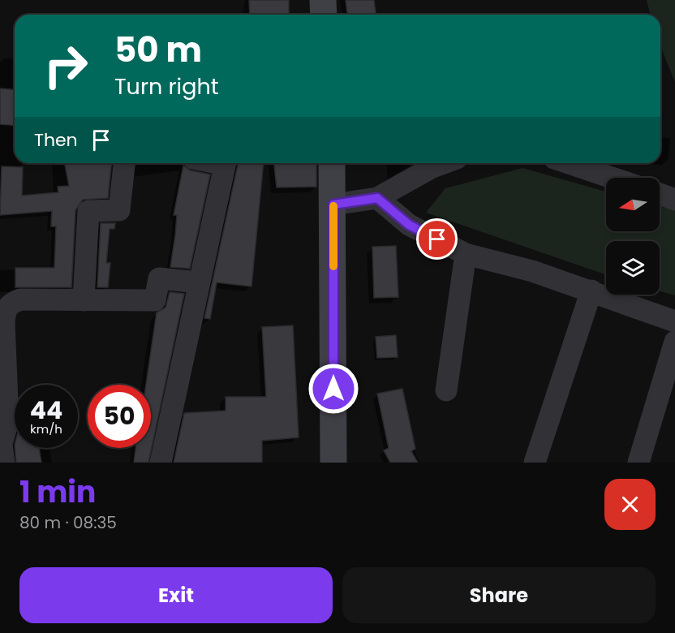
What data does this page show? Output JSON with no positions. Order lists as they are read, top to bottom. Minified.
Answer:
{"north":"left","page":{"turn":["50 m","Turn right"],"then":"Then","speed":"44 km/h","limit":"50","heading":["1 min","80 m · 08:35"],"buttons":["Exit","Share"]}}
